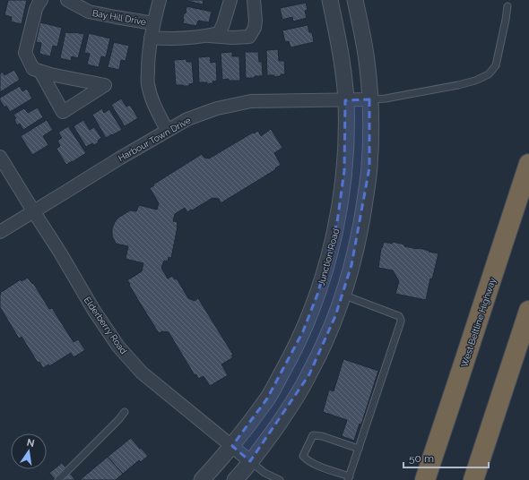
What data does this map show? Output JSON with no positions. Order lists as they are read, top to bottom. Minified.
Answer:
{"streets":{"highway":["West Beltline Highway"],"street":["Bay Hill Drive","Harbour Town Drive","Junction Road","Elderberry Road"]},"crossings":[["Harbour Town Drive","Junction Road"],["Harbour Town Drive","Elderberry Road"],["Junction Road","Elderberry Road"]],"scale_bar":"50 m","north":"top"}
